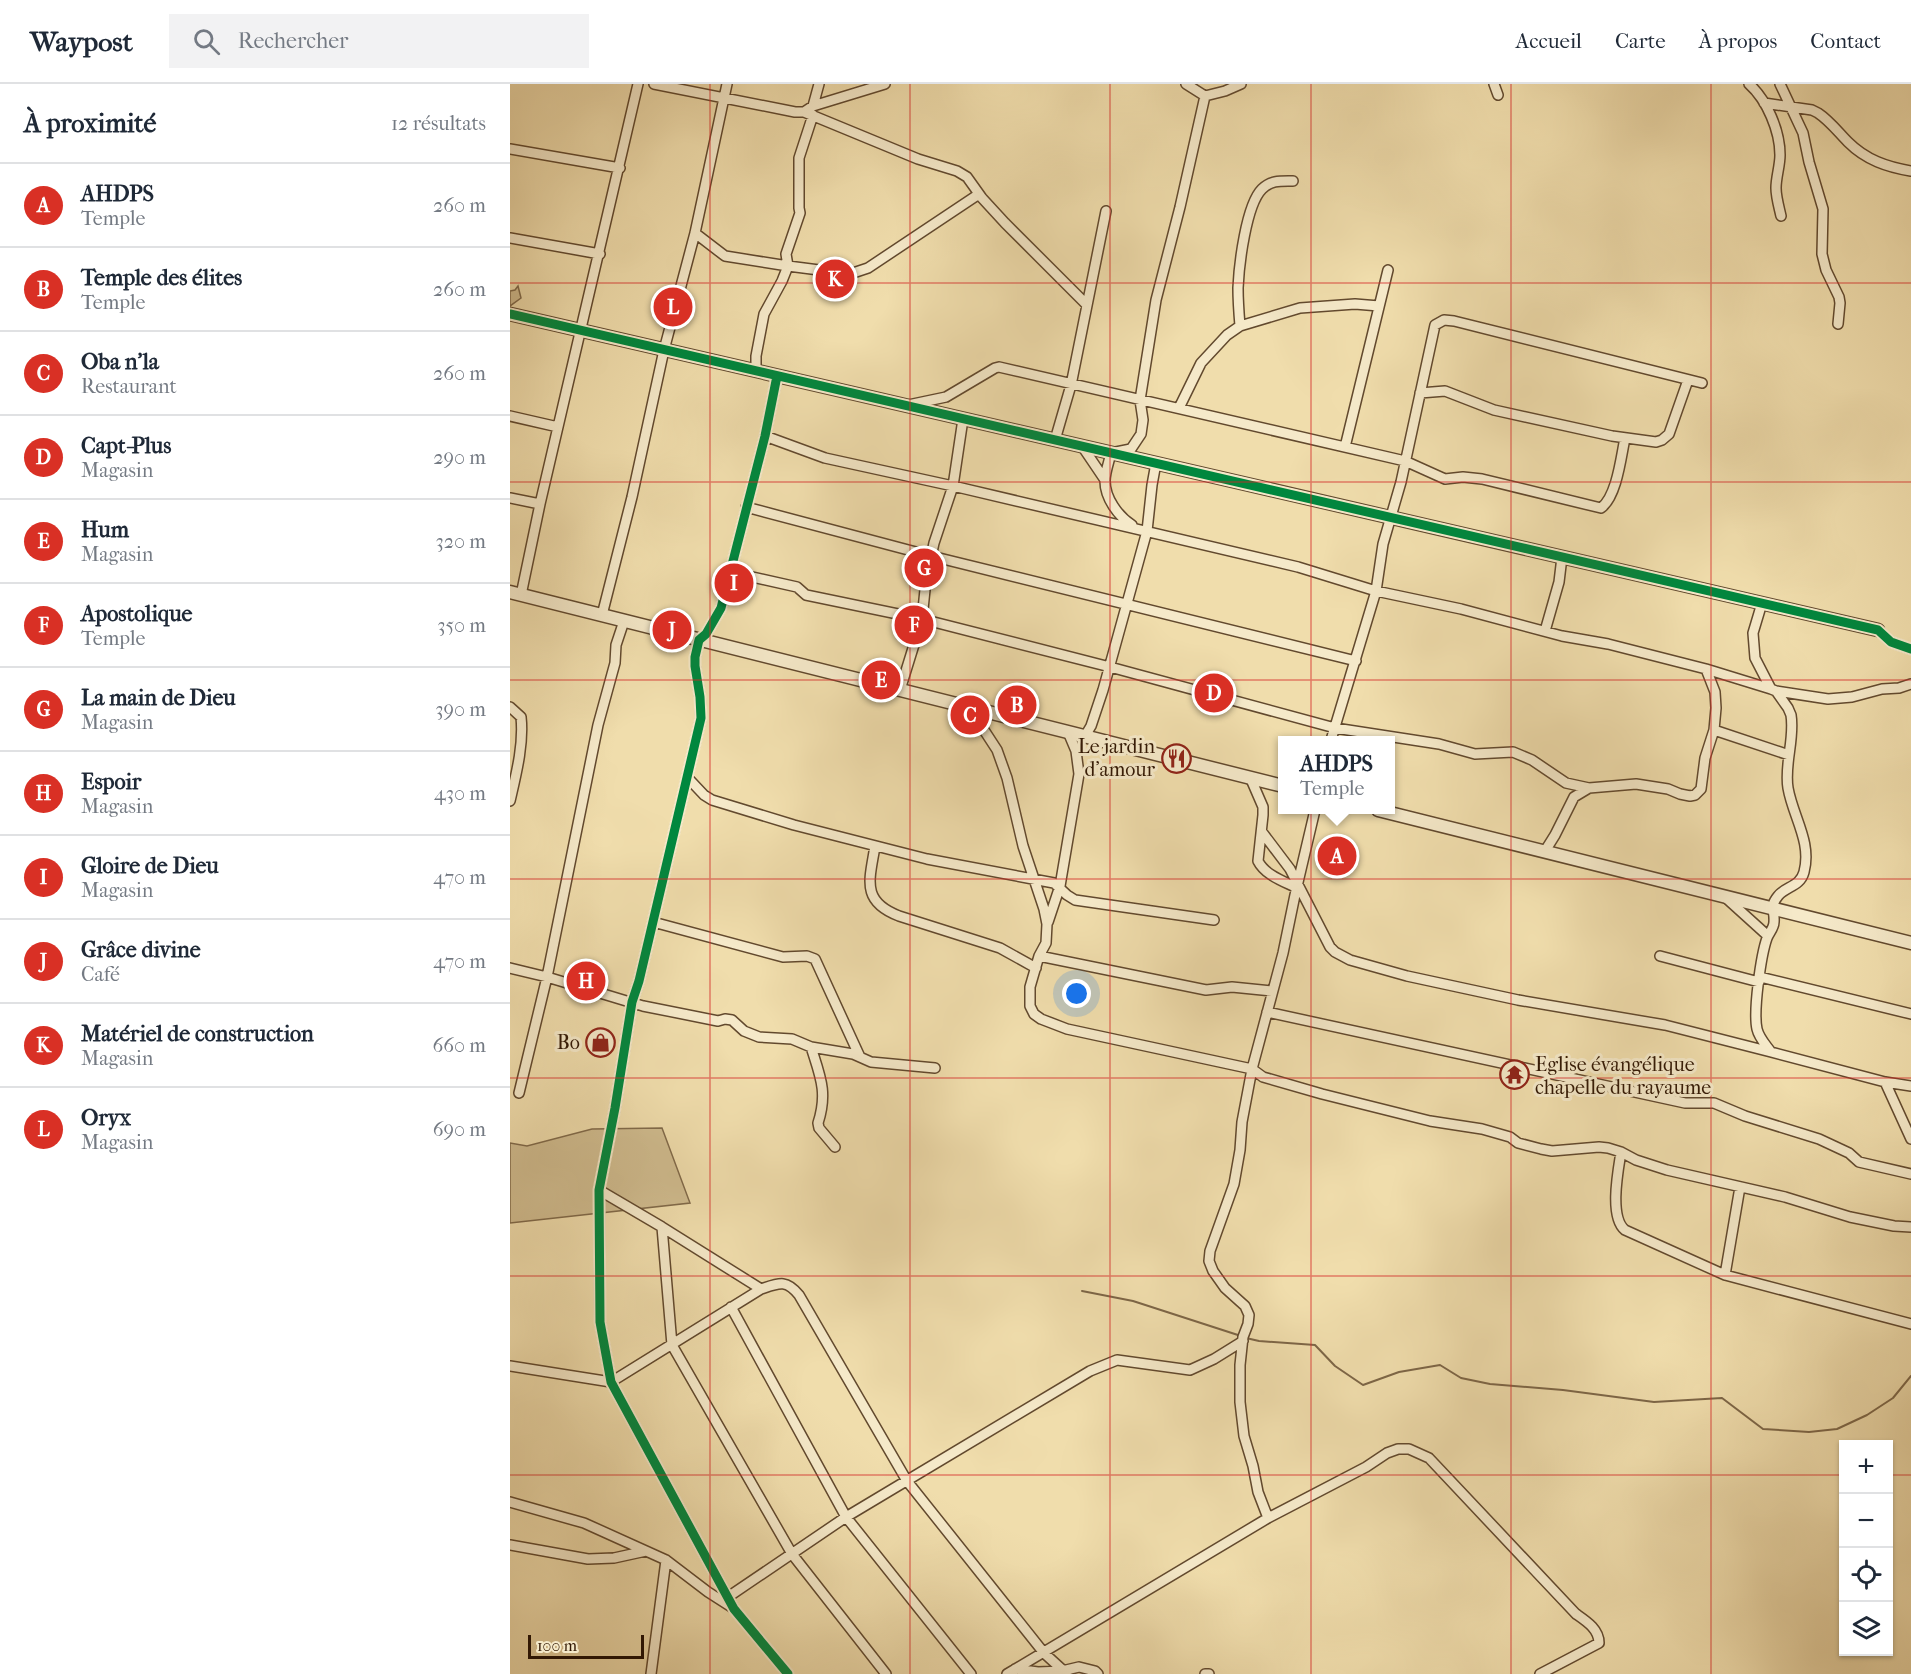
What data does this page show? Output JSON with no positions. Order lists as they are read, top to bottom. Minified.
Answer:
{"places":{"restaurant":["Le jardin d'amour"],"shop":["Bo"],"temple":["Eglise évangélique chapelle du rayaume"]},"scale_bar":"100 m","page":{"header":"Waypost","search":"Rechercher","nav":["Accueil","Carte","À propos","Contact"],"heading":["À proximité","12 résultats"],"list":[{"mark":"A","name":"AHDPS","note":"Temple","value":"260 m"},{"mark":"B","name":"Temple des élites","note":"Temple","value":"260 m"},{"mark":"C","name":"Oba n'la","note":"Restaurant","value":"260 m"},{"mark":"D","name":"Capt-Plus","note":"Magasin","value":"290 m"},{"mark":"E","name":"Hum","note":"Magasin","value":"320 m"},{"mark":"F","name":"Apostolique","note":"Temple","value":"350 m"},{"mark":"G","name":"La main de Dieu","note":"Magasin","value":"390 m"},{"mark":"H","name":"Espoir","note":"Magasin","value":"430 m"},{"mark":"I","name":"Gloire de Dieu","note":"Magasin","value":"470 m"},{"mark":"J","name":"Grâce divine","note":"Café","value":"470 m"},{"mark":"K","name":"Matériel de construction","note":"Magasin","value":"660 m"},{"mark":"L","name":"Oryx","note":"Magasin","value":"690 m"}],"pins":["K","L","G","I","F","J","E","D","B","C","A","H"],"popup":["AHDPS","Temple"],"map_buttons":["+","−"],"scale":"100 m"}}
